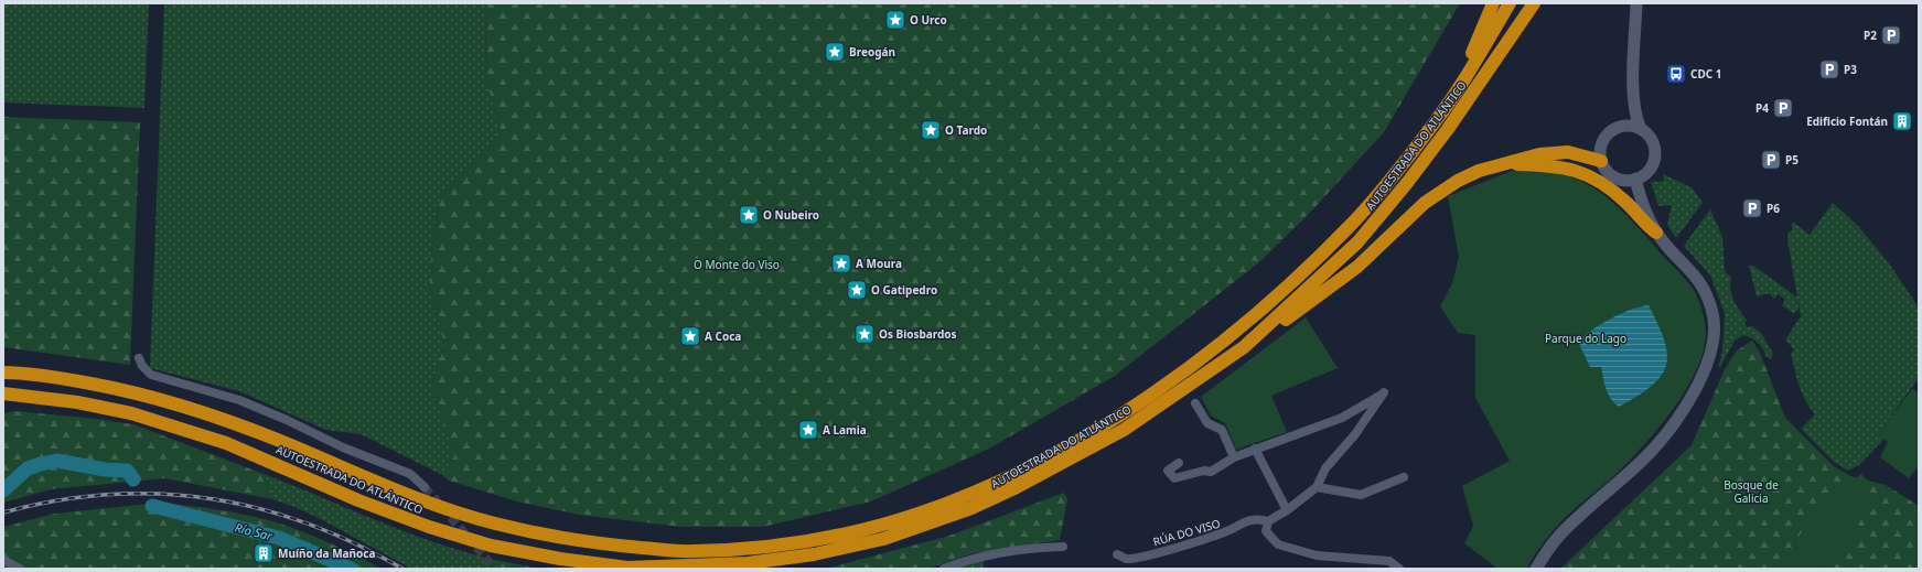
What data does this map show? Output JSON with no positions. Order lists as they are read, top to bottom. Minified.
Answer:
{"streets":{"highway":["AUTOESTRADA DO ATLÁNTICO"],"street":["RÚA DO VISO"]},"water":["Río Sar"],"parks":["O Monte do Viso","Parque do Lago","Bosque de Galicia"],"places":{"place":["O Urco","Breogán","O Tardo","O Nubeiro","A Moura","O Gatipedro","Os Biosbardos","A Coca","A Lamia"],"parking":["P2","P3","P4","P5","P6"],"bus stop":["CDC 1"],"building":["Edificio Fontán","Muíño da Mañoca"]}}
